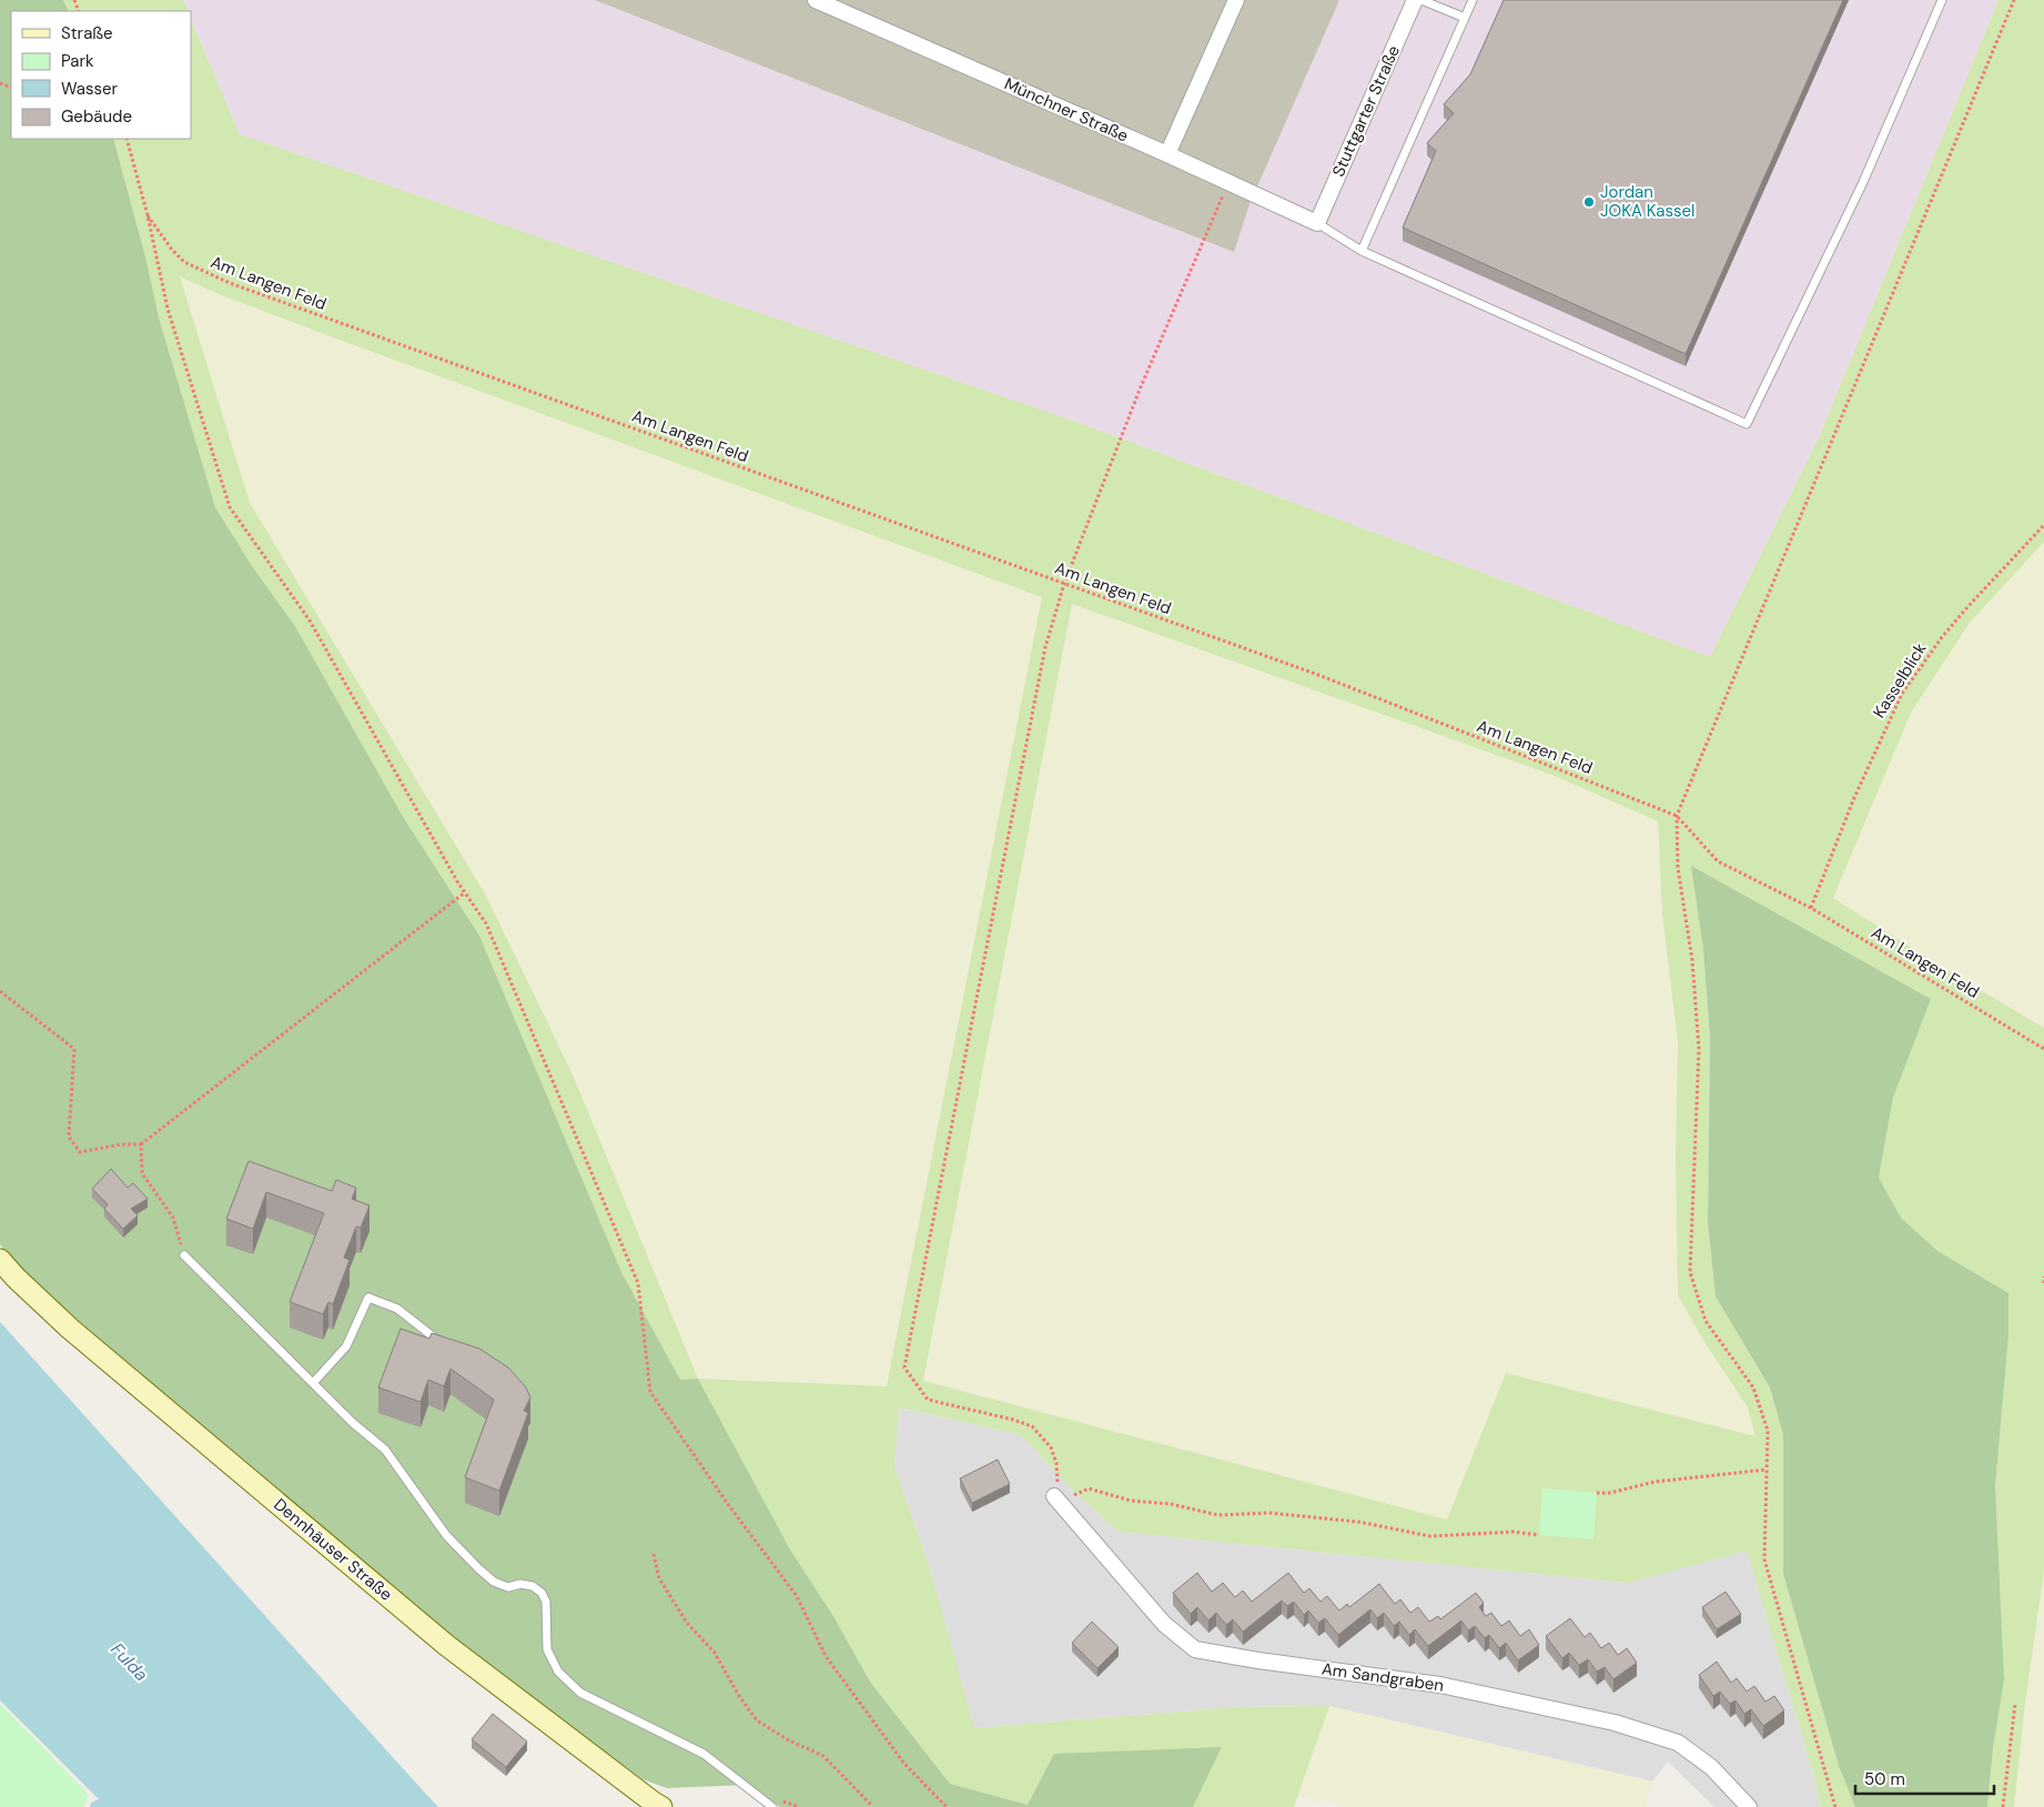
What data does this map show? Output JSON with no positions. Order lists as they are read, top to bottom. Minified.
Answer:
{"streets":{"street":["Münchner Straße","Stuttgarter Straße","Dennhäuser Straße","Am Sandgraben"],"path":["Am Langen Feld","Kasselblick"]},"crossings":[["Münchner Straße","Stuttgarter Straße"],["Am Langen Feld","Kasselblick"]],"water":["Fulda"],"places":["Jordan JOKA Kassel"],"legend":["Straße","Park","Wasser","Gebäude"],"scale_bar":"50 m"}
